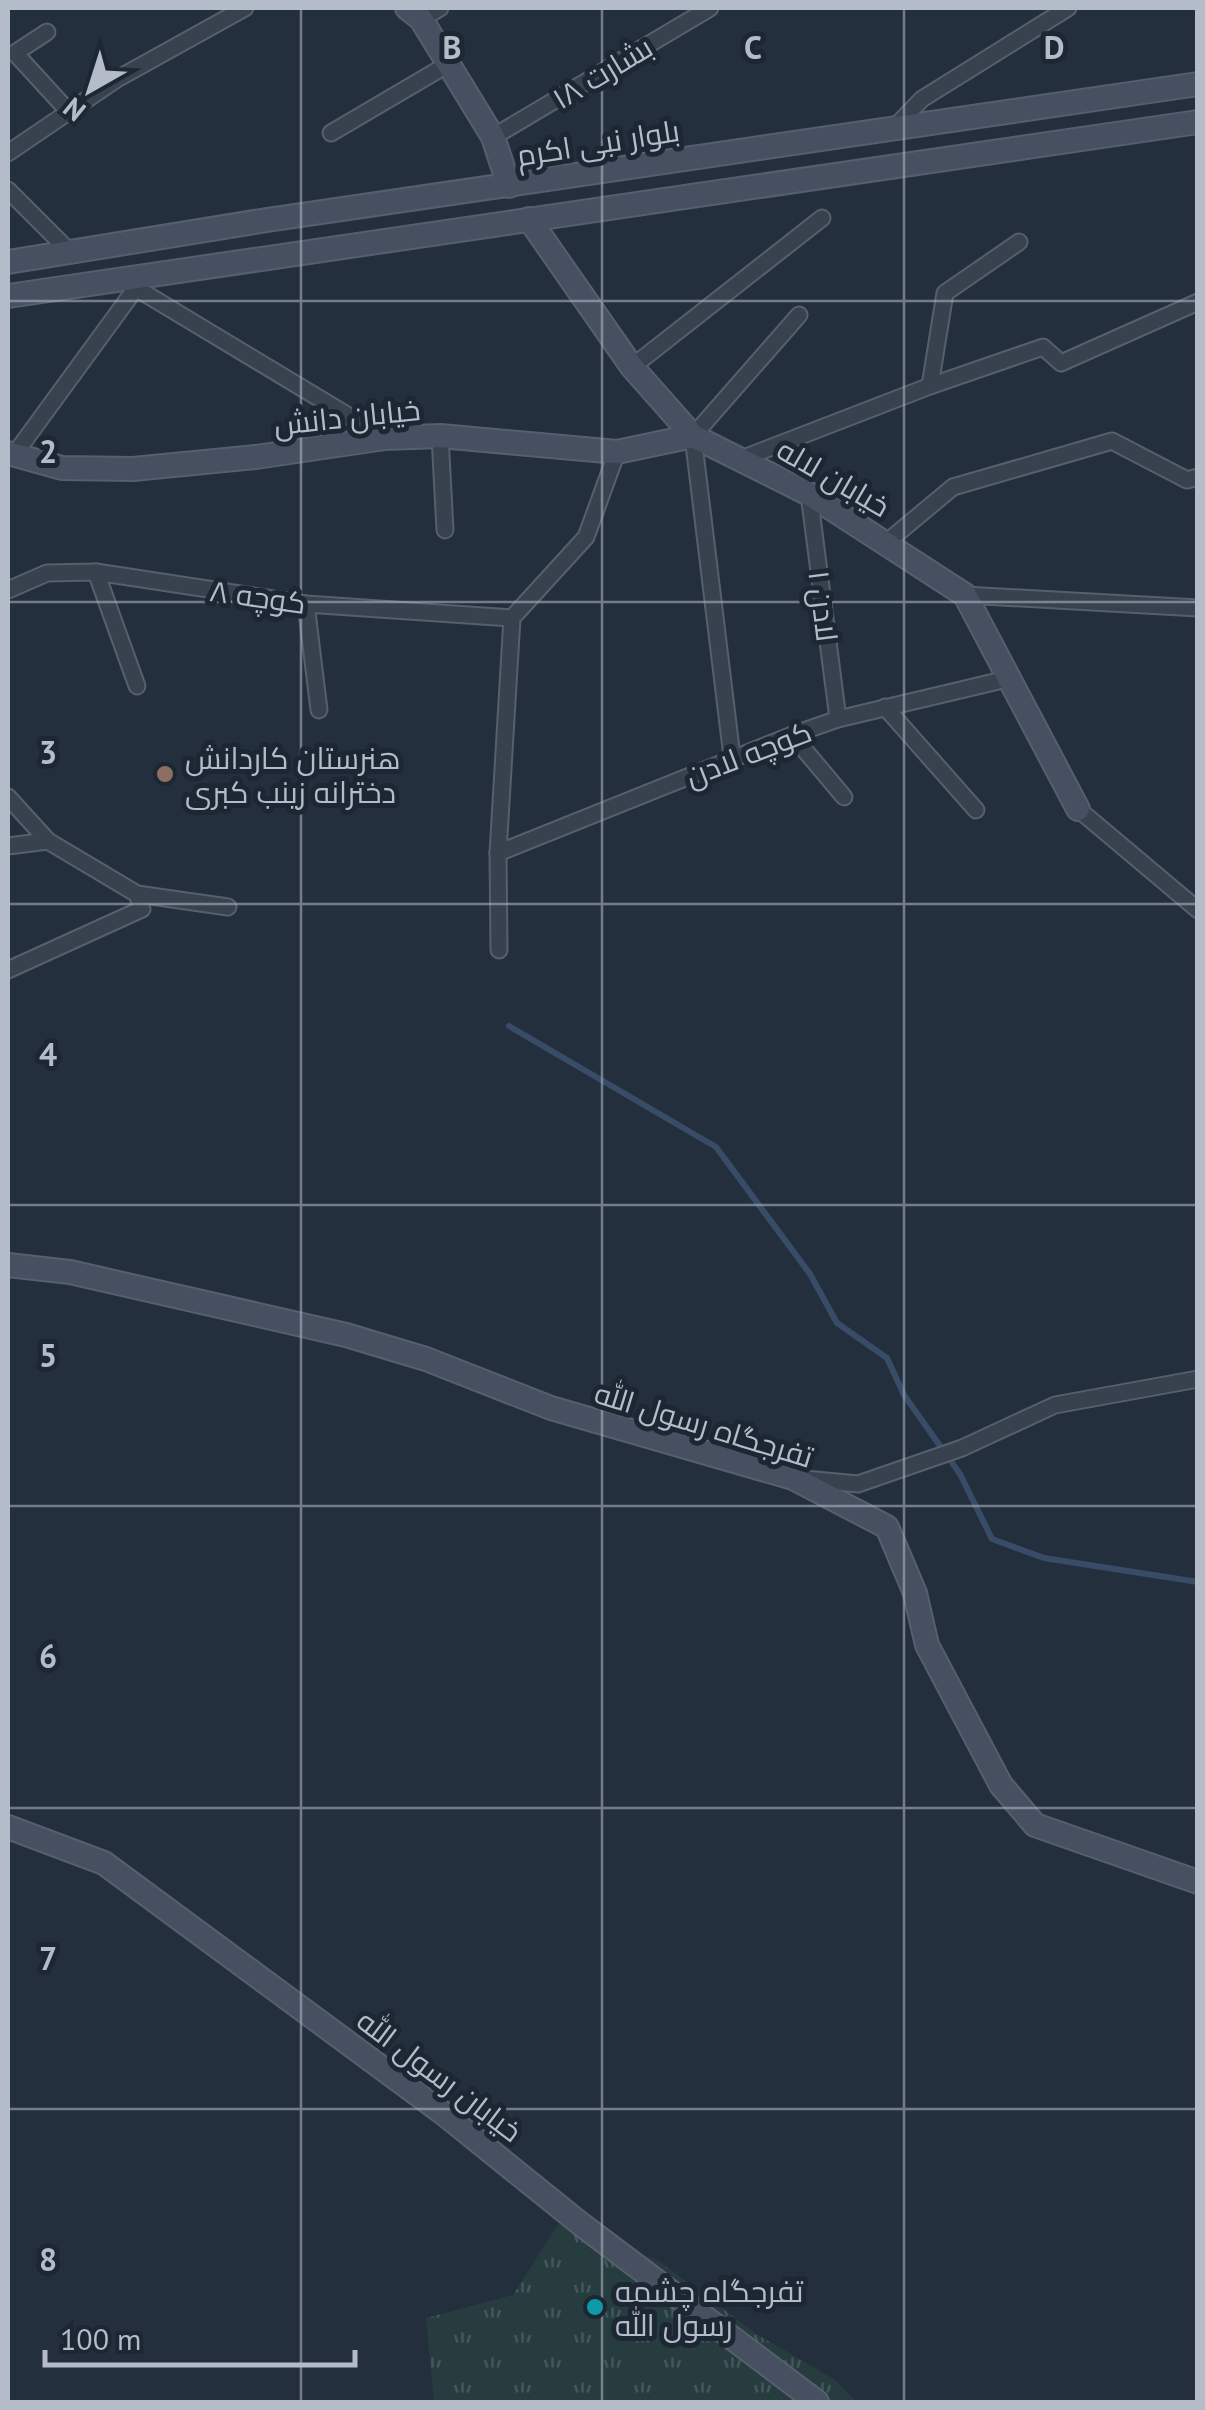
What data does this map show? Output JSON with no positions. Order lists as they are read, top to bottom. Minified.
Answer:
{"streets":{"street":["بشارت ۱۸","بلوار نبی اکرم","خیابان دانش","خیابان لاله","کوچه ۸","لادن ۱","کوچه لادن","تفرجگاه رسول الله","خیابان رسول الله"]},"crossings":[["خیابان دانش","خیابان لاله"],["خیابان لاله","لادن ۱"],["لادن ۱","کوچه لادن"]],"places":["هنرستان کاردانش دخترانه زینب کبری","تفرجگاه چشمه رسول الله"],"scale_bar":"100 m","north":"bottom left","grid":{"columns":["B","C","D"],"rows":["2","3","4","5","6","7","8"]}}
